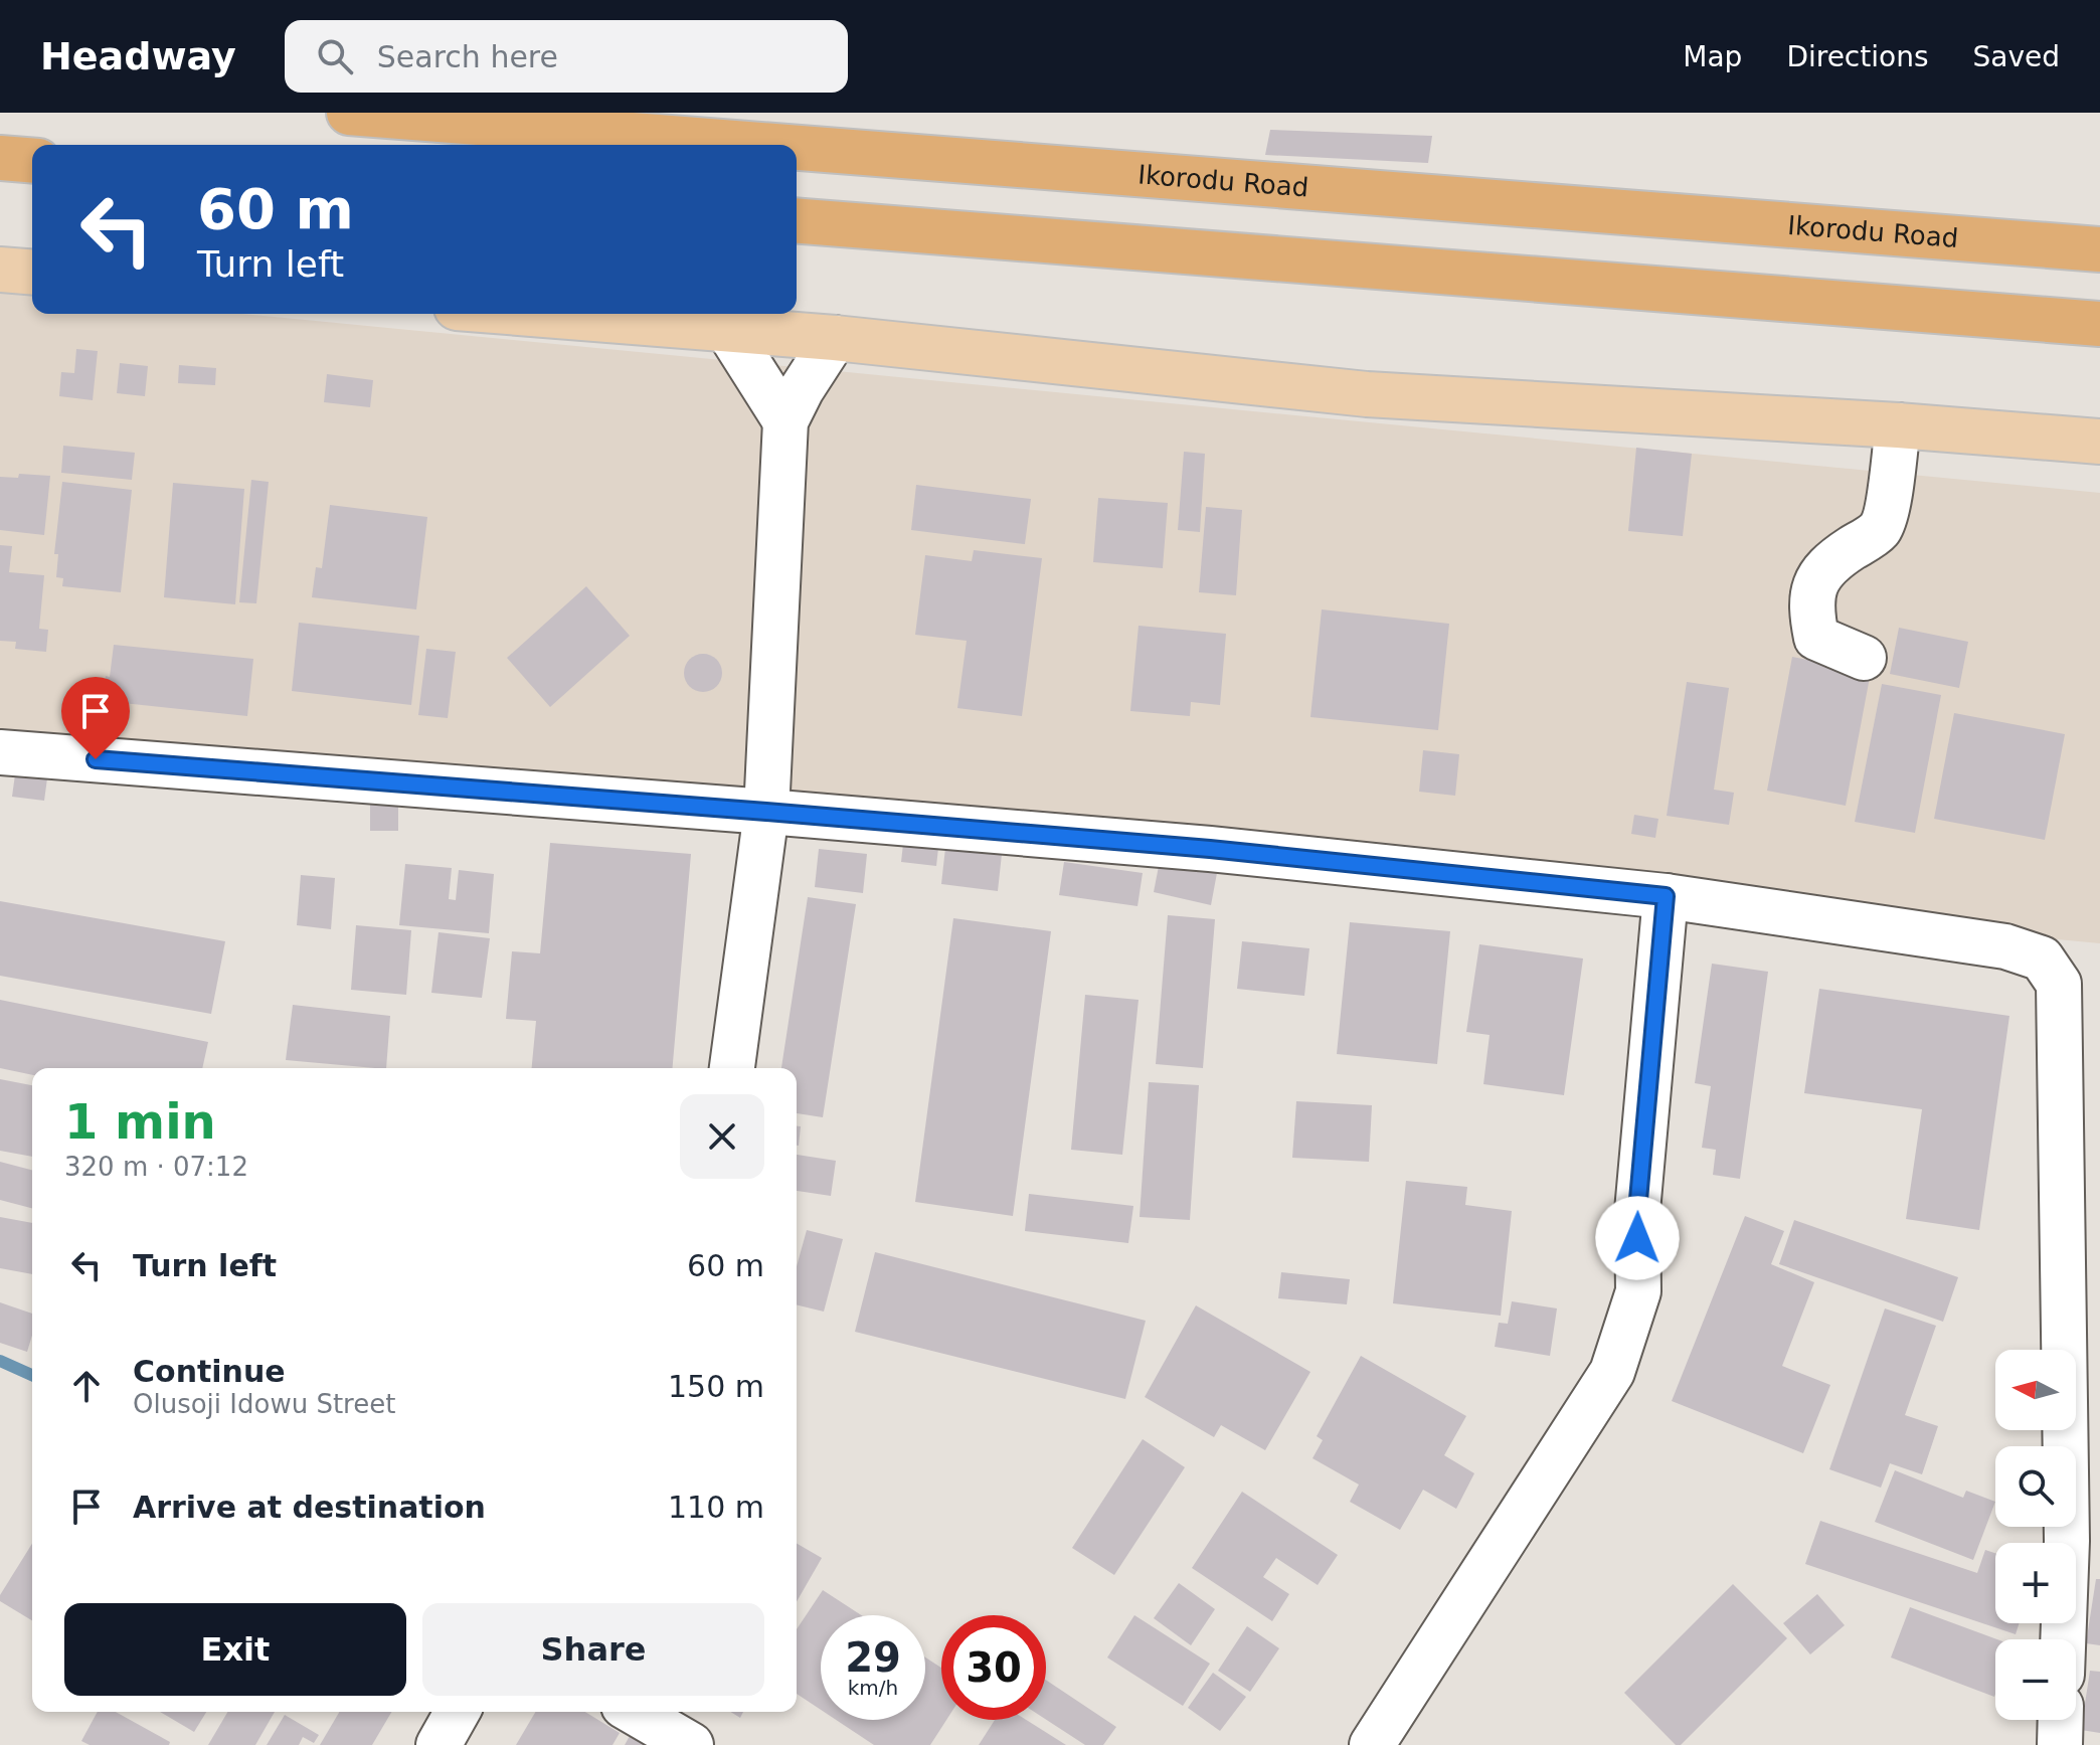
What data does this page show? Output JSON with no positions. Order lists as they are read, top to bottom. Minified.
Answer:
{"streets":{"highway":["Ikorodu Road"]},"north":"left","page":{"header":"Headway","search":"Search here","nav":["Map","Directions","Saved"],"turn":["60 m","Turn left"],"heading":["1 min","320 m · 07:12"],"list":[{"name":"Turn left","value":"60 m"},{"name":"Continue","note":"Olusoji Idowu Street","value":"150 m"},{"name":"Arrive at destination","value":"110 m"}],"map_buttons":["+","−"],"buttons":["Exit","Share"],"speed":"29 km/h","limit":"30"}}
